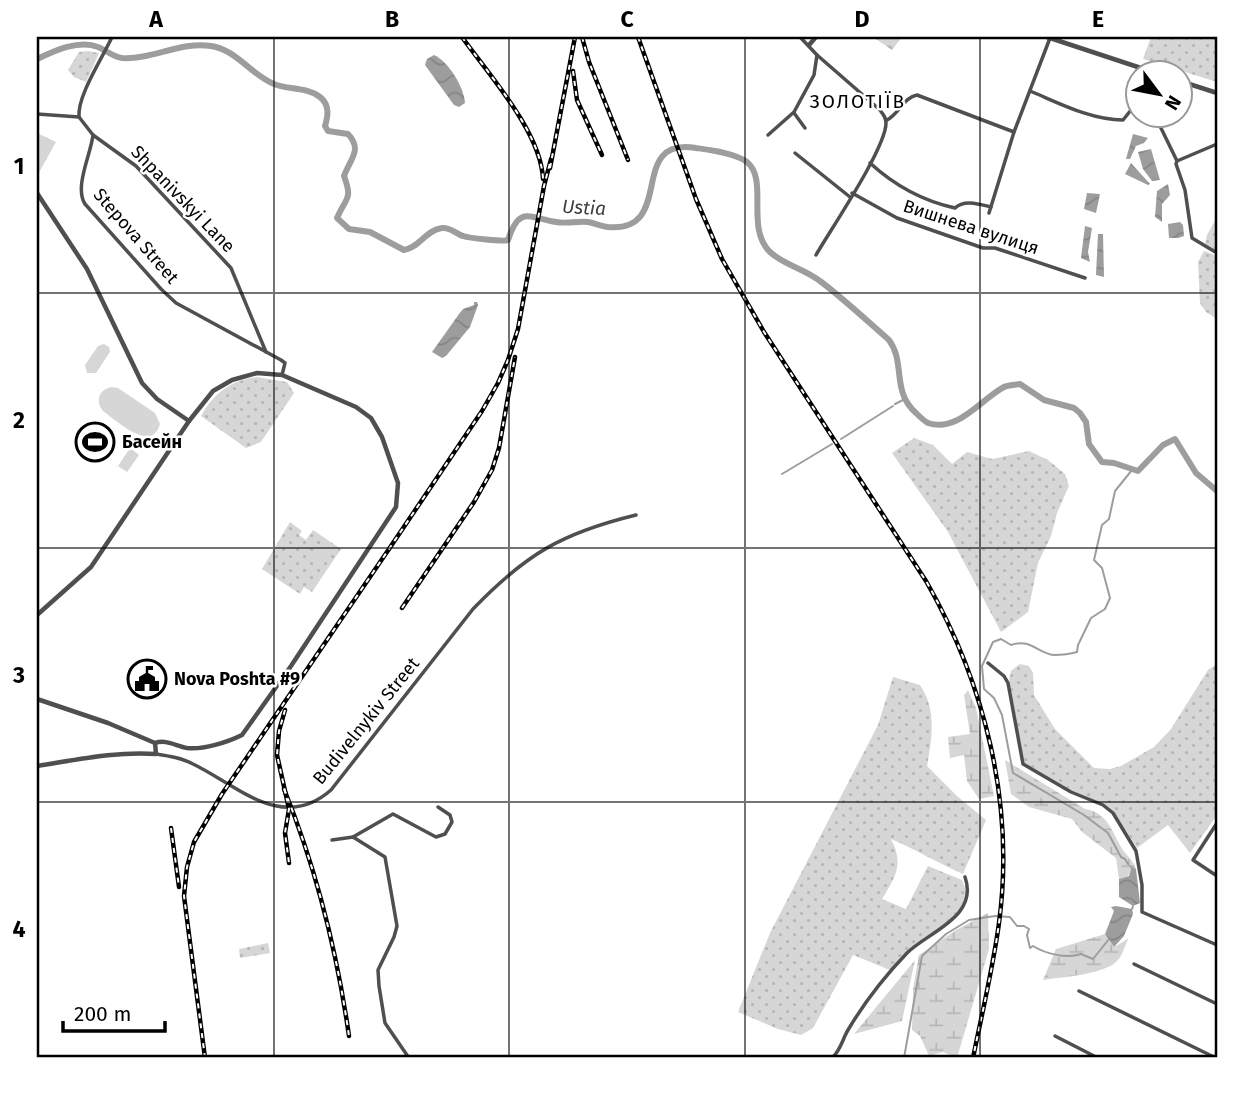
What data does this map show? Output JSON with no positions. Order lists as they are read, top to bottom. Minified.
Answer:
{"streets":{"street":["Shpanivskyi Lane","Вишнева вулиця","Stepova Street","Budivelnykiv Street"]},"crossings":[["Shpanivskyi Lane","Stepova Street"]],"districts":["ЗОЛОТІЇВ"],"water":["Ustia"],"places":{"sports":["Басейн"],"public building":["Nova Poshta #9"]},"scale_bar":"200 m","north":"bottom right","grid":{"columns":["A","B","C","D","E"],"rows":["1","2","3","4"]}}
